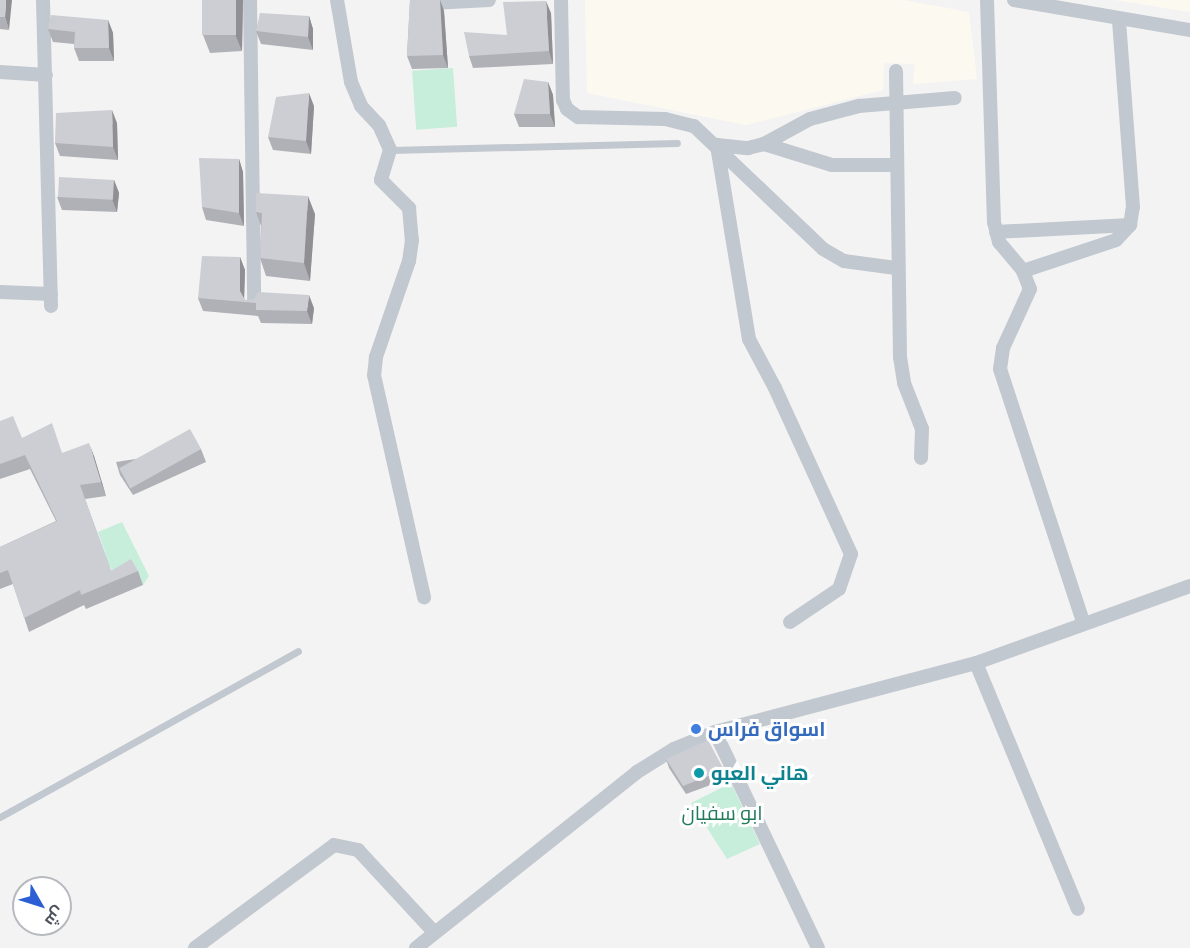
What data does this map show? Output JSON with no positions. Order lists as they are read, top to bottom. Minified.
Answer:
{"parks":["ابو سفيان"],"places":["اسواق فراس","هاني العبو"],"north":"bottom right"}
